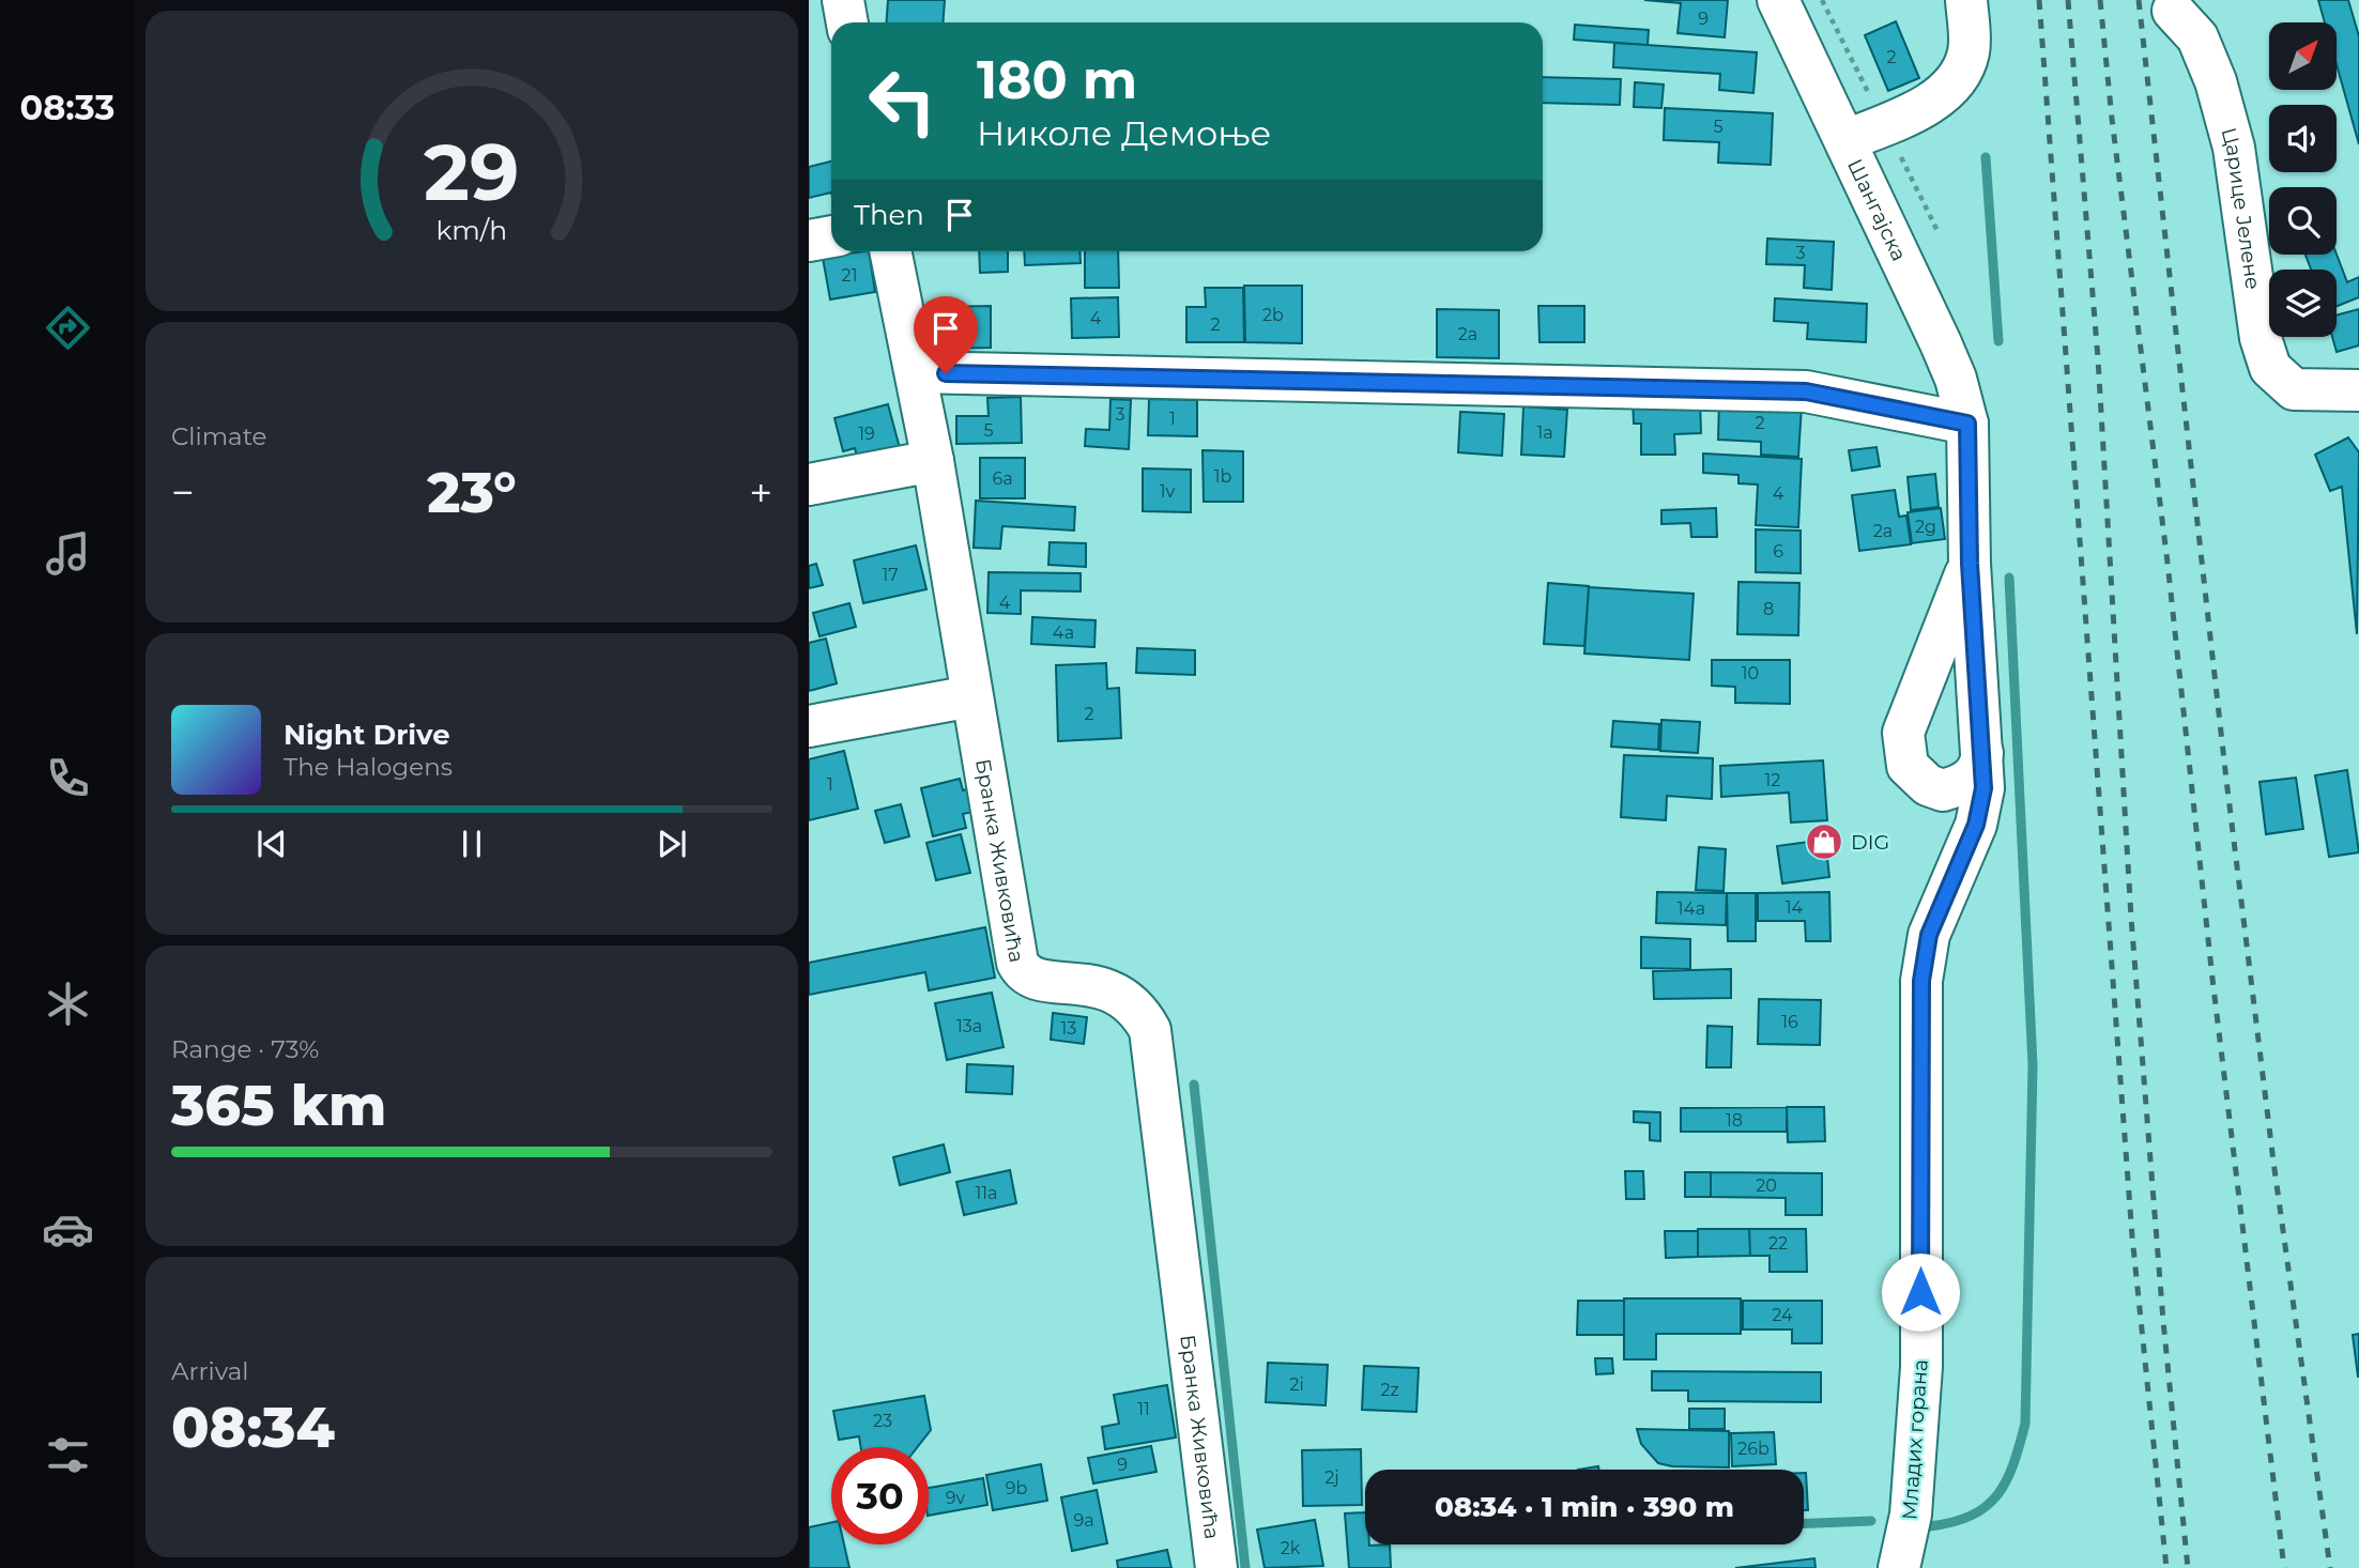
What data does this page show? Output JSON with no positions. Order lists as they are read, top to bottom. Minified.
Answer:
{"streets":{"street":["Царице Јелене","Шангајска","Бранка Живковића","Младих горана"]},"crossings":[["Шангајска","Младих горана"]],"places":{"shop":["DIG"]},"house_numbers":["9","2","5","3","21","2b","4","2","2a","3","1","2","5","1a","19","1b","6a","1v","4","2g","2a","6","17","4","8","4a","10","2","12","1","14","14a","16","13a","13","18","20","11a","22","24","2i","2z","11","23","26b","9","2j","9b","9v","9a","2k"],"north":"top right","page":{"tabs":"08:33","turn":["180 m","Николе Демоње"],"then":"Then","tile":["Climate",["Range · 73%","365 km"],["Arrival","08:34"]],"heat":["−","23°","+"],"song":["Night Drive","The Halogens"],"limit":"30","trip":"08:34 · 1 min · 390 m","gauge":["29","km/h"]}}
